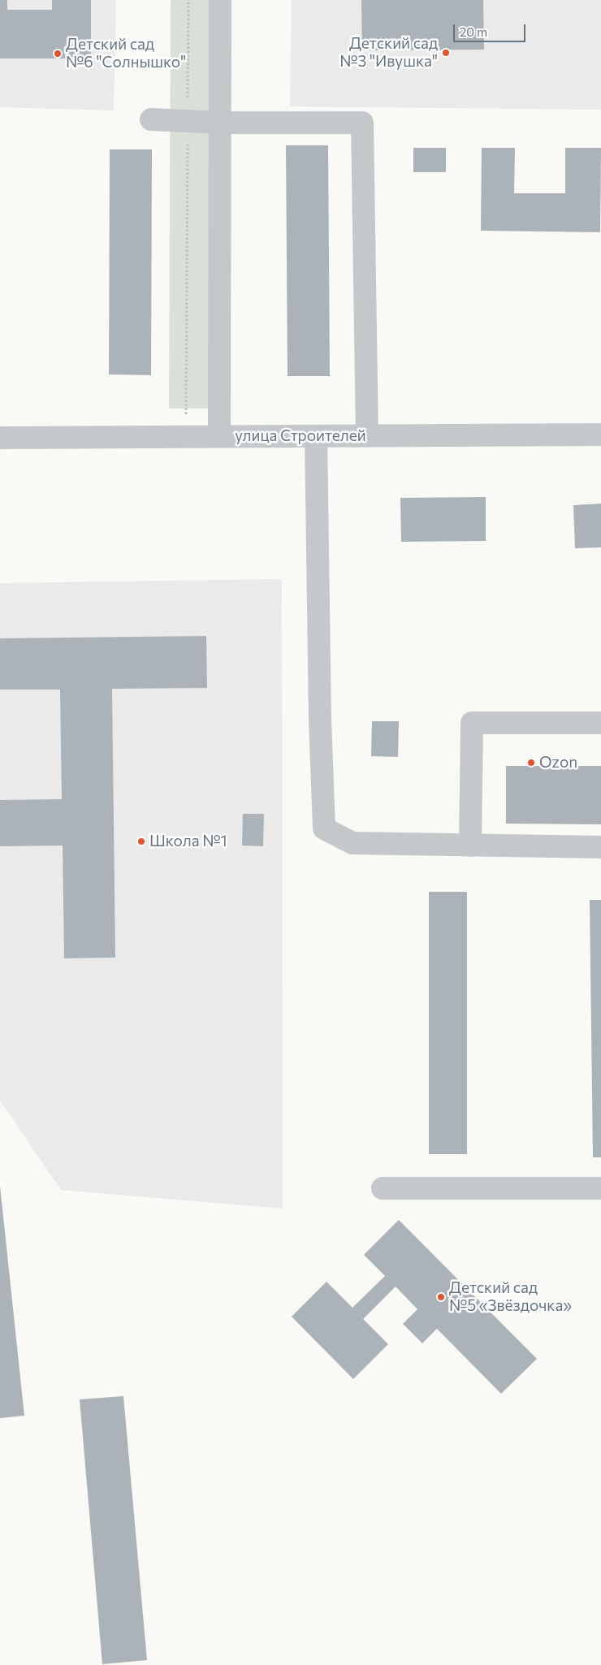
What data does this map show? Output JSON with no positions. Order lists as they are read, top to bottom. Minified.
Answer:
{"streets":{"street":["улица Строителей"]},"places":["Детский сад №3 \"Ивушка\"","Детский сад №6 \"Солнышко\"","Ozon","Школа №1","Детский сад №5 «Звёздочка»"],"scale_bar":"20 m"}
